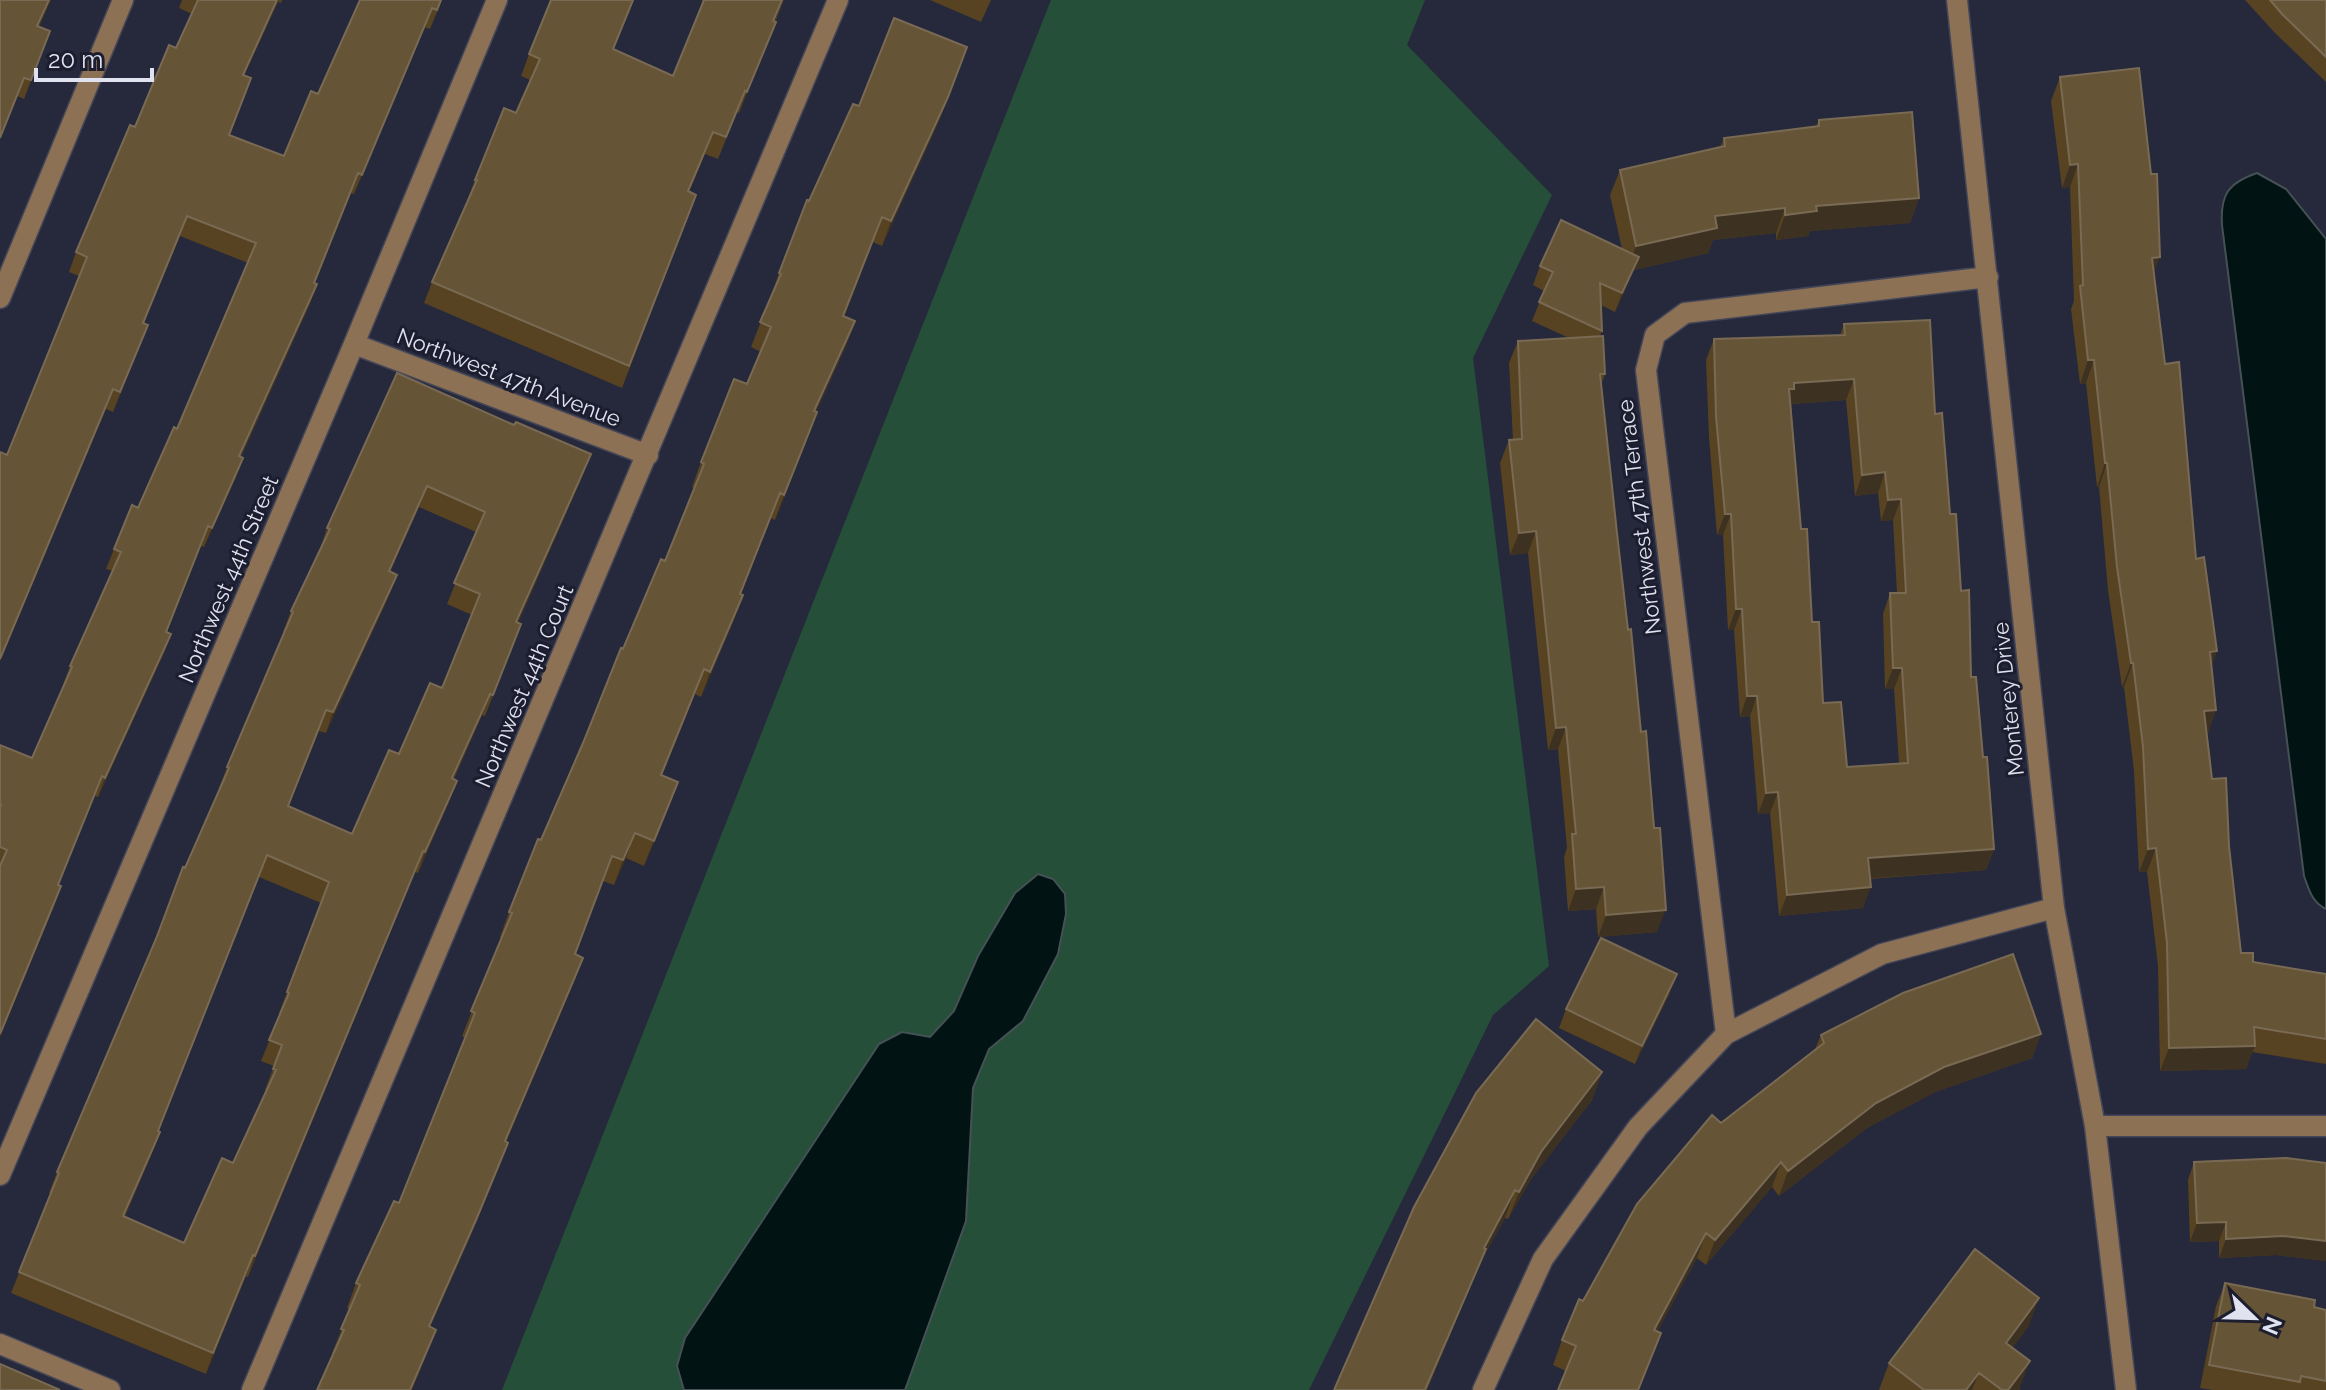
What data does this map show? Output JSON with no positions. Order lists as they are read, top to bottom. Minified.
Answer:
{"streets":{"street":["Northwest 47th Avenue","Northwest 47th Terrace","Northwest 44th Street","Northwest 44th Court","Monterey Drive"]},"crossings":[["Northwest 47th Avenue","Northwest 44th Street"],["Northwest 47th Avenue","Northwest 44th Court"],["Northwest 47th Terrace","Monterey Drive"]],"scale_bar":"20 m","north":"bottom right"}
